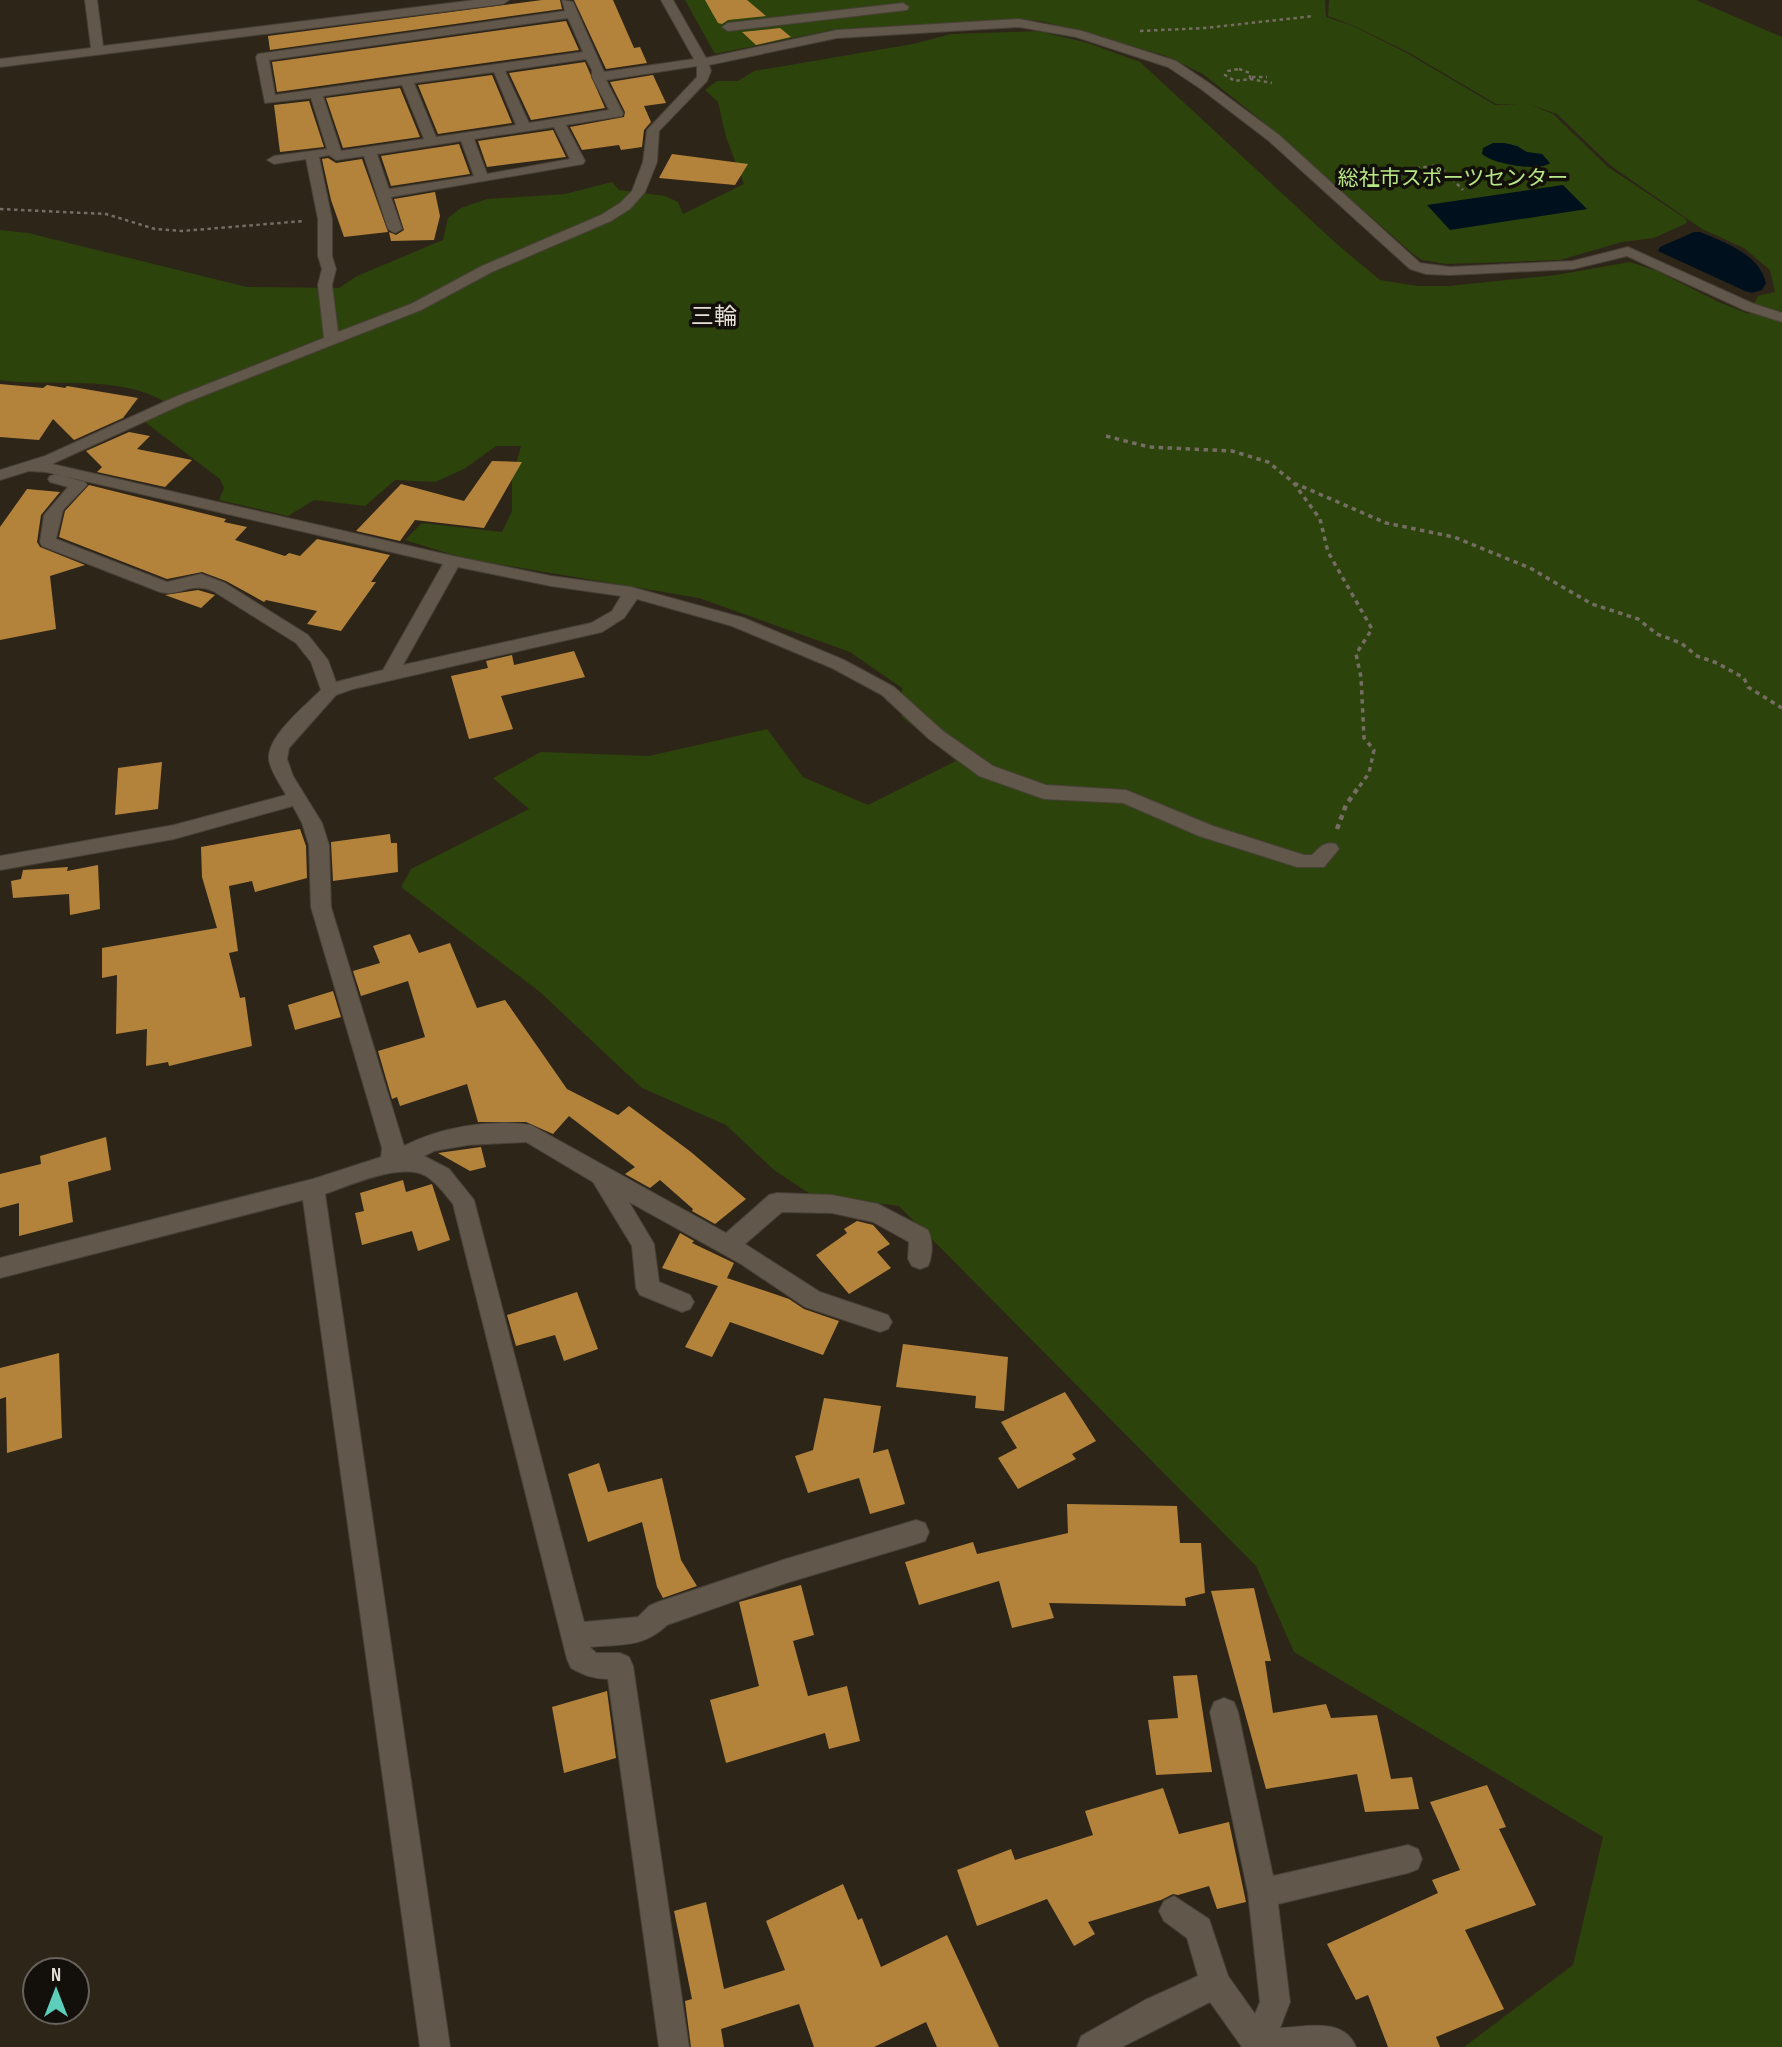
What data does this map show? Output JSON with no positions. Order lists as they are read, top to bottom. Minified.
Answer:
{"districts":["三輪"],"parks":["総社市スポーツセンター"],"north":"top"}
